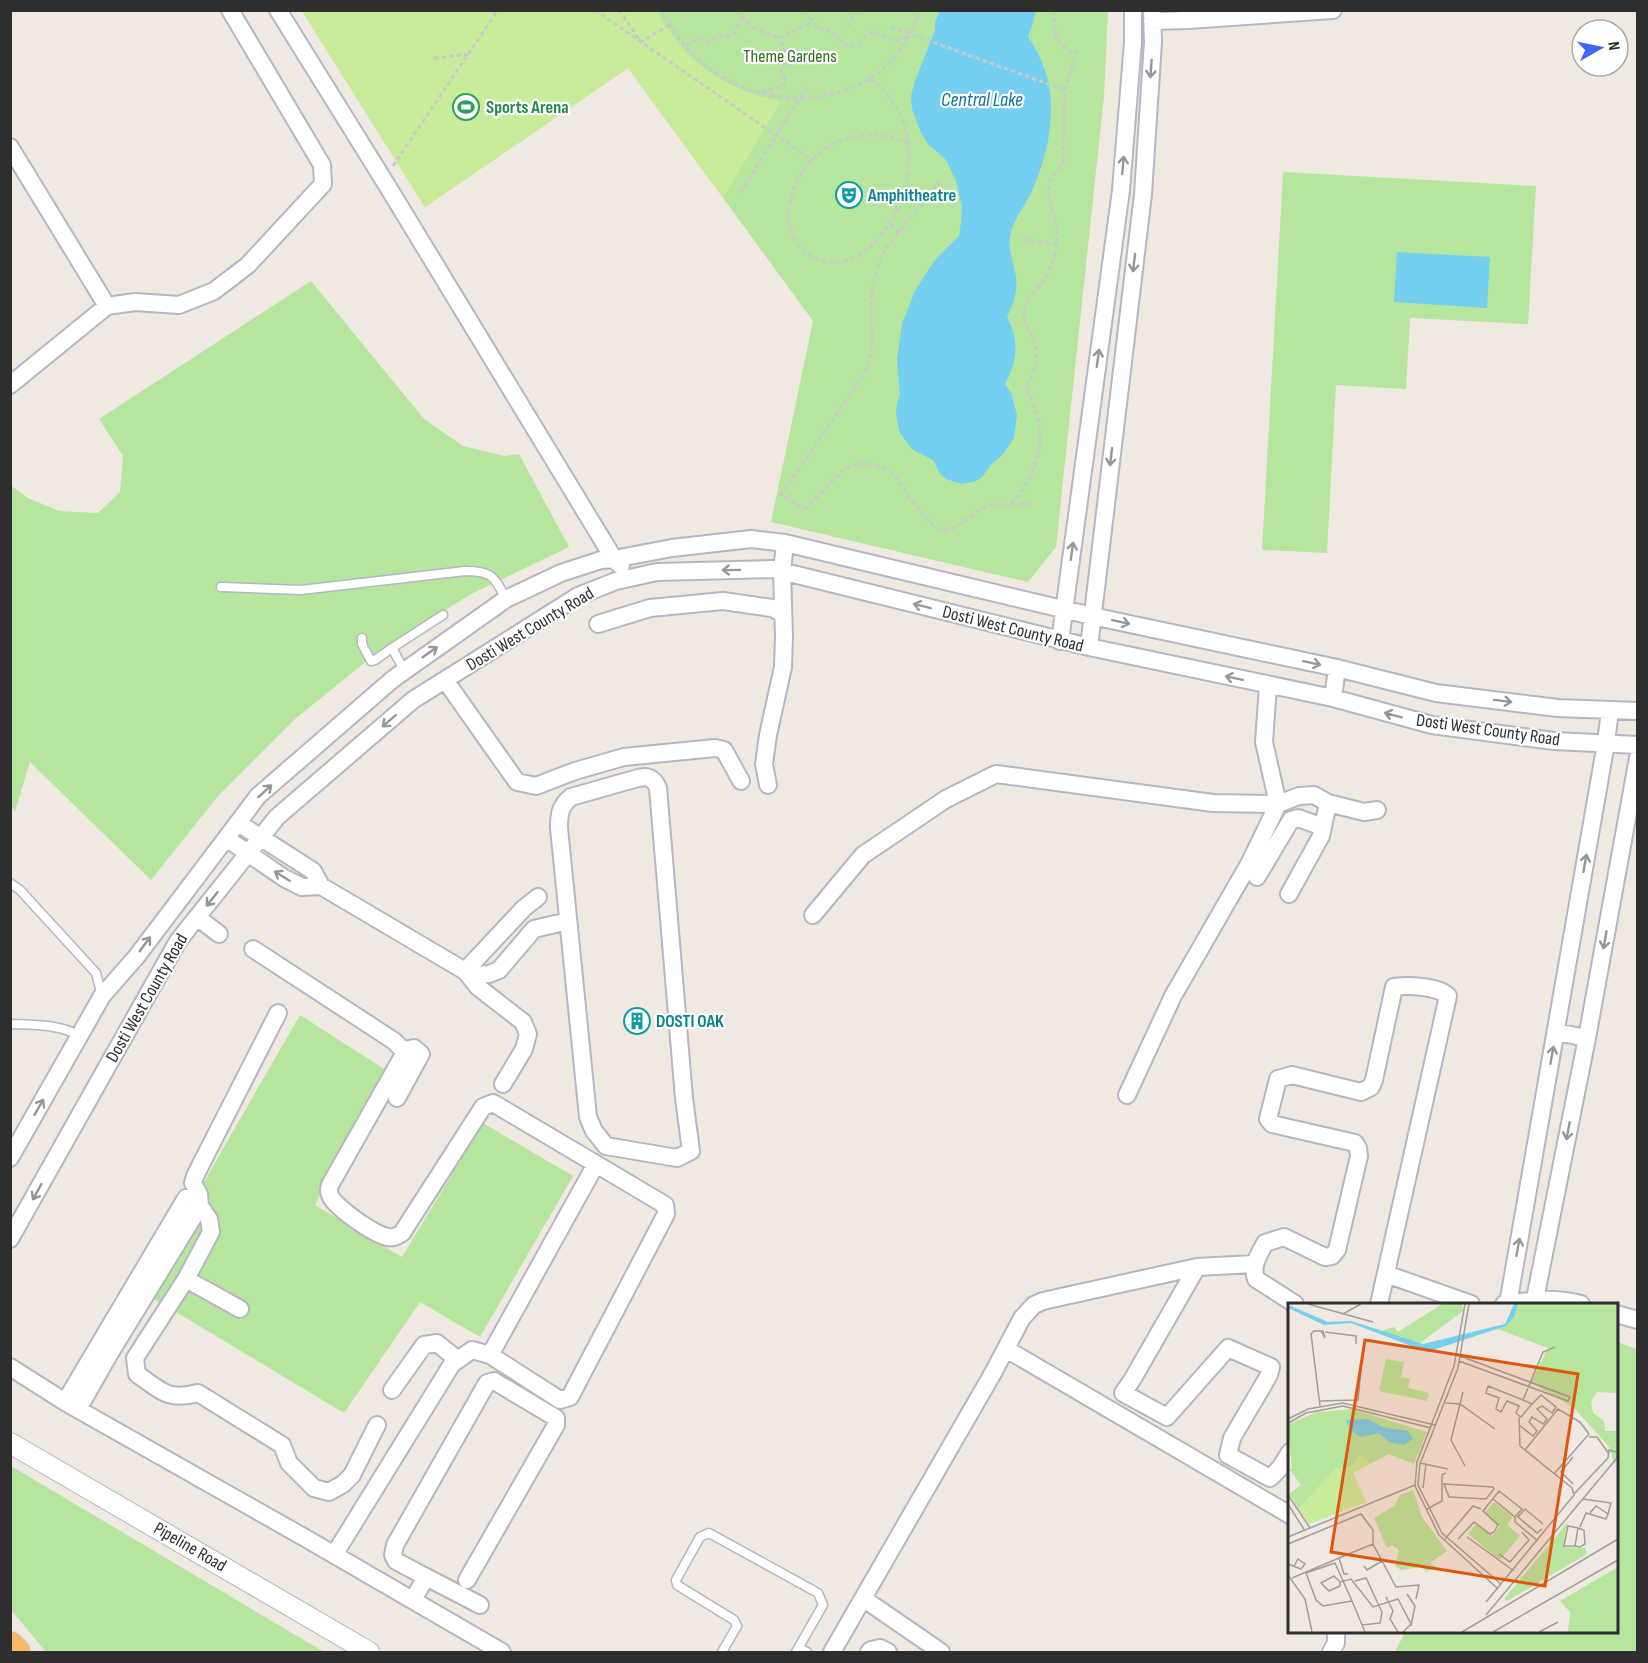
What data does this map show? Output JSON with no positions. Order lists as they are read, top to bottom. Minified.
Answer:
{"streets":{"street":["Dosti West County Road","Pipeline Road"]},"water":["Central Lake"],"parks":["Theme Gardens"],"places":{"sports":["Sports Arena"],"theatre":["Amphitheatre"],"building":["DOSTI OAK"]},"north":"right"}
